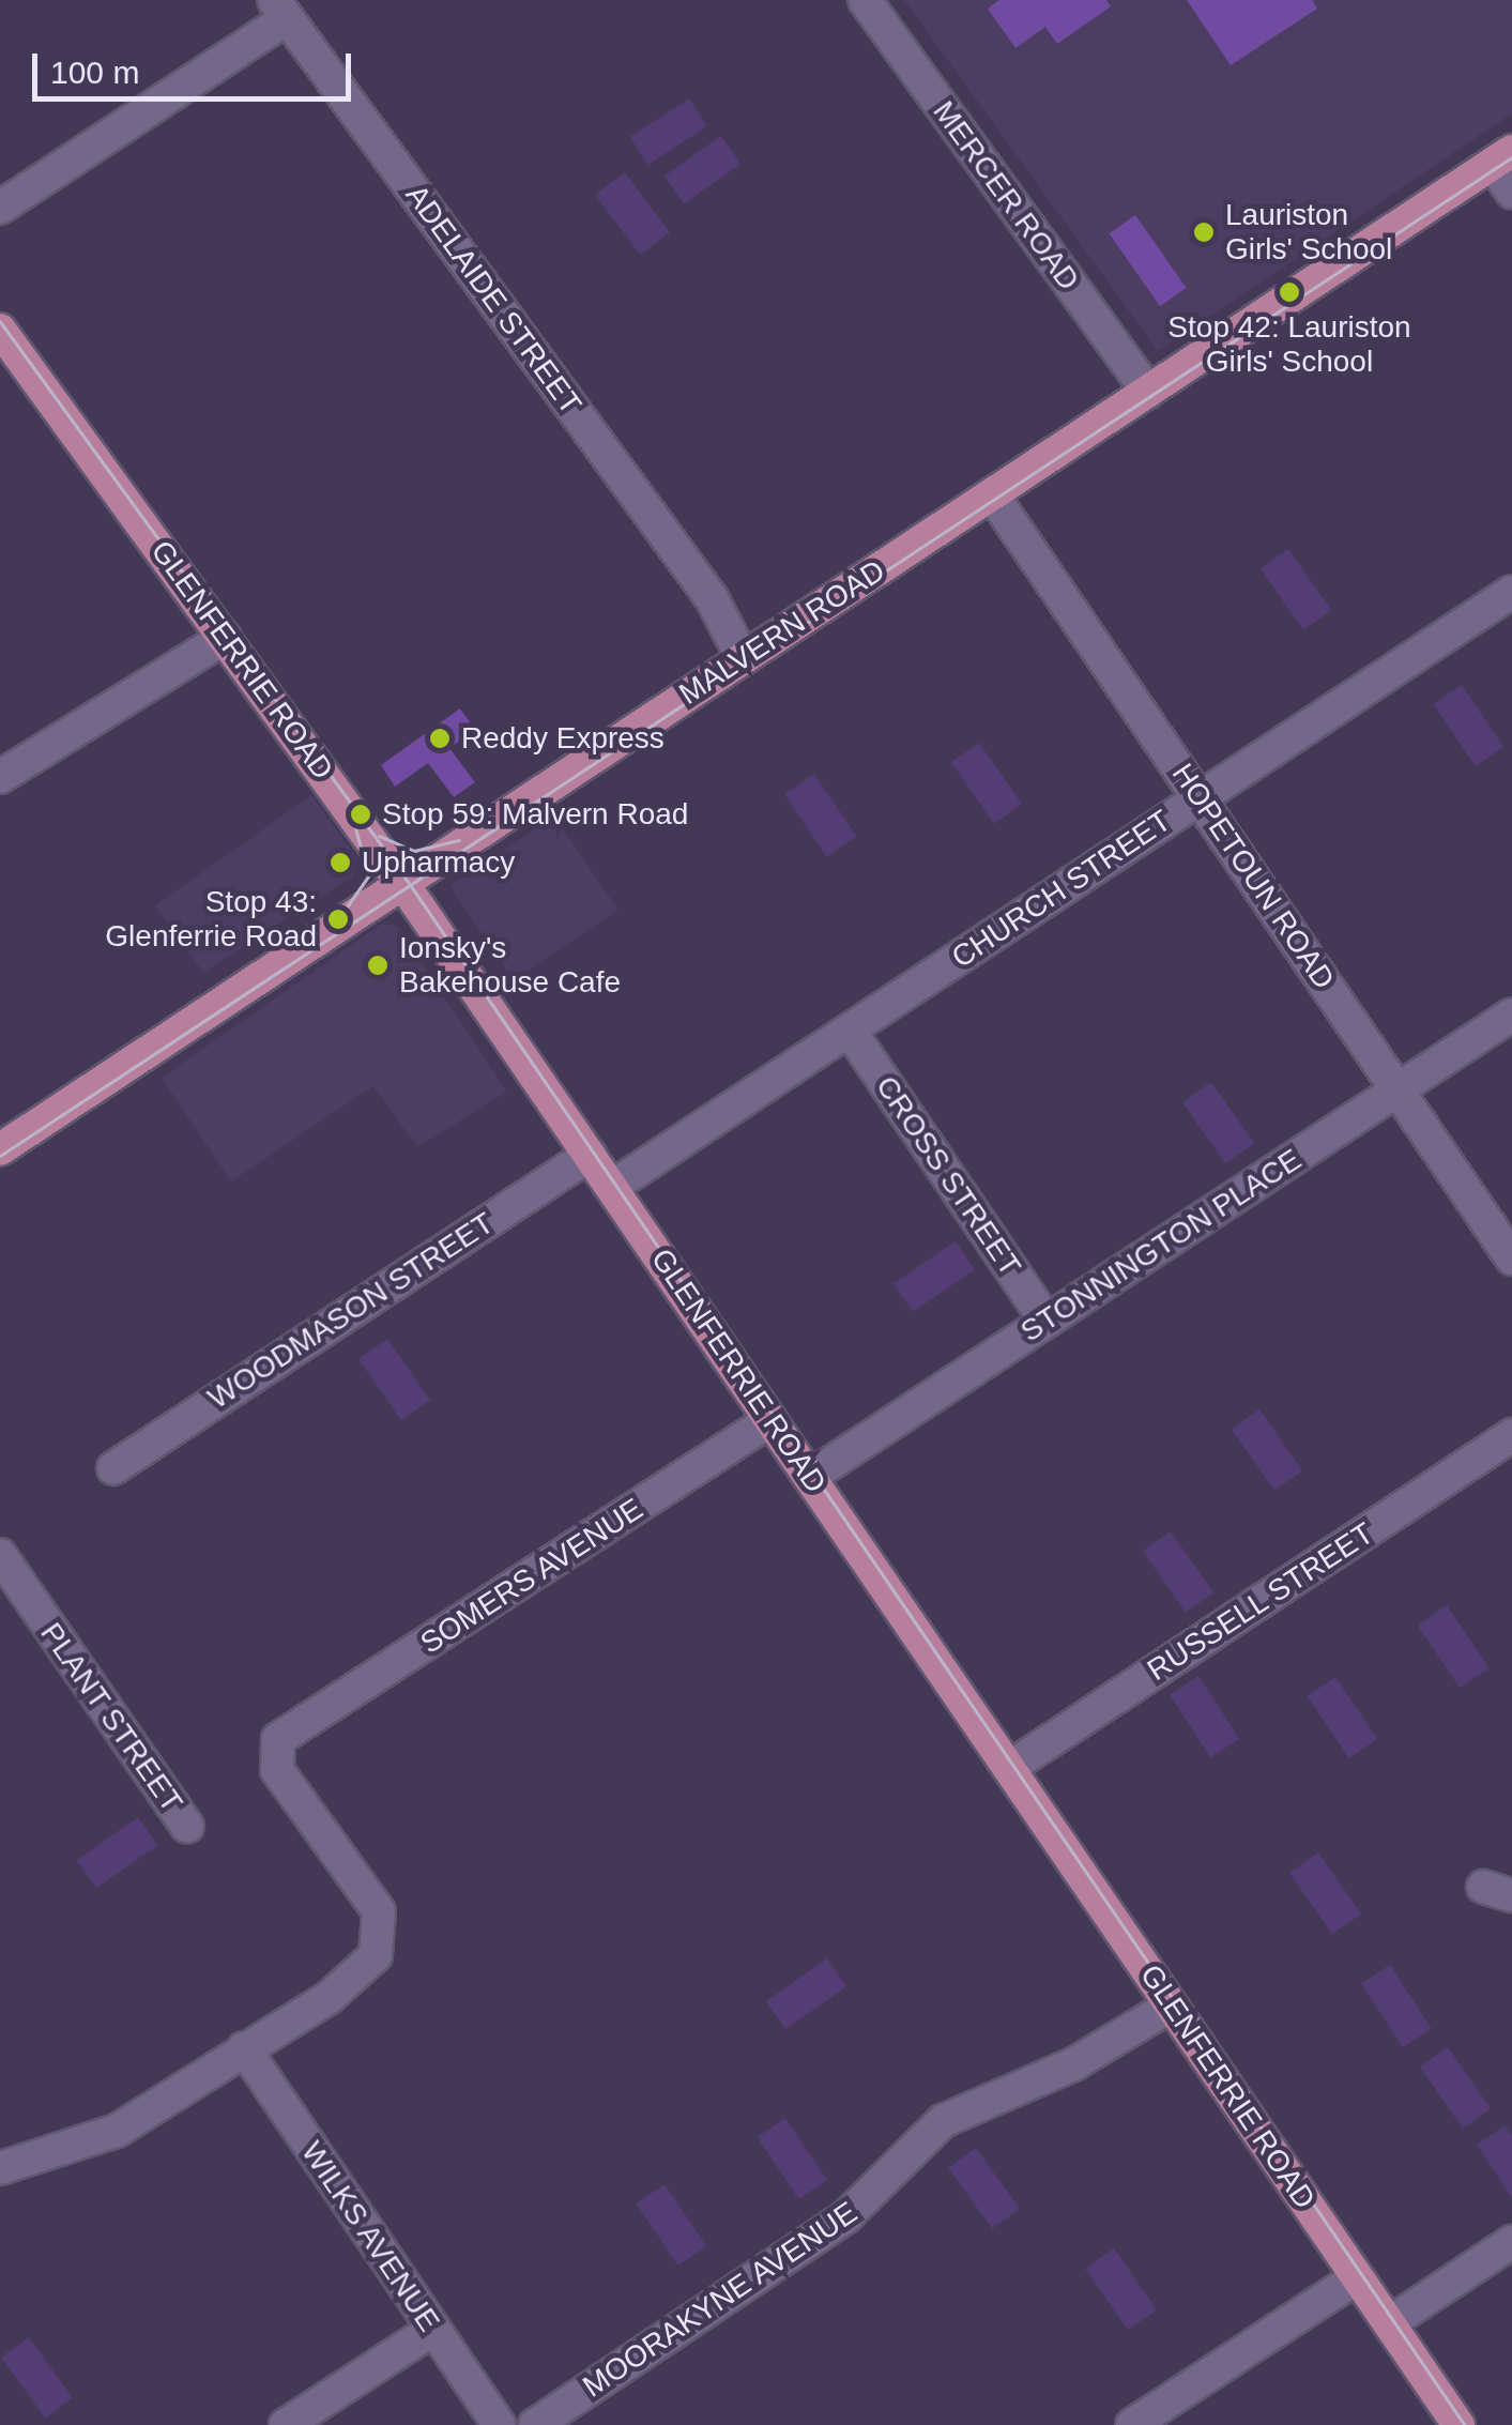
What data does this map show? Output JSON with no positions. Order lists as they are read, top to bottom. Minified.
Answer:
{"streets":{"main road":["MALVERN ROAD","GLENFERRIE ROAD"],"street":["MERCER ROAD","ADELAIDE STREET","HOPETOUN ROAD","CHURCH STREET","CROSS STREET","STONNINGTON PLACE","WOODMASON STREET","SOMERS AVENUE","RUSSELL STREET","PLANT STREET","WILKS AVENUE","MOORAKYNE AVENUE"]},"crossings":[["MERCER ROAD","MALVERN ROAD"],["ADELAIDE STREET","MALVERN ROAD"],["MALVERN ROAD","GLENFERRIE ROAD"],["MALVERN ROAD","HOPETOUN ROAD"],["GLENFERRIE ROAD","CHURCH STREET"],["GLENFERRIE ROAD","STONNINGTON PLACE"],["GLENFERRIE ROAD","WOODMASON STREET"],["GLENFERRIE ROAD","SOMERS AVENUE"],["GLENFERRIE ROAD","RUSSELL STREET"],["GLENFERRIE ROAD","MOORAKYNE AVENUE"],["HOPETOUN ROAD","CHURCH STREET"],["HOPETOUN ROAD","STONNINGTON PLACE"],["CHURCH STREET","CROSS STREET"],["CROSS STREET","STONNINGTON PLACE"],["SOMERS AVENUE","WILKS AVENUE"]],"places":["Lauriston Girls' School","Stop 42: Lauriston Girls' School","Reddy Express","Stop 59: Malvern Road","Upharmacy","Stop 43: Glenferrie Road","Ionsky's Bakehouse Cafe"],"scale_bar":"100 m"}
